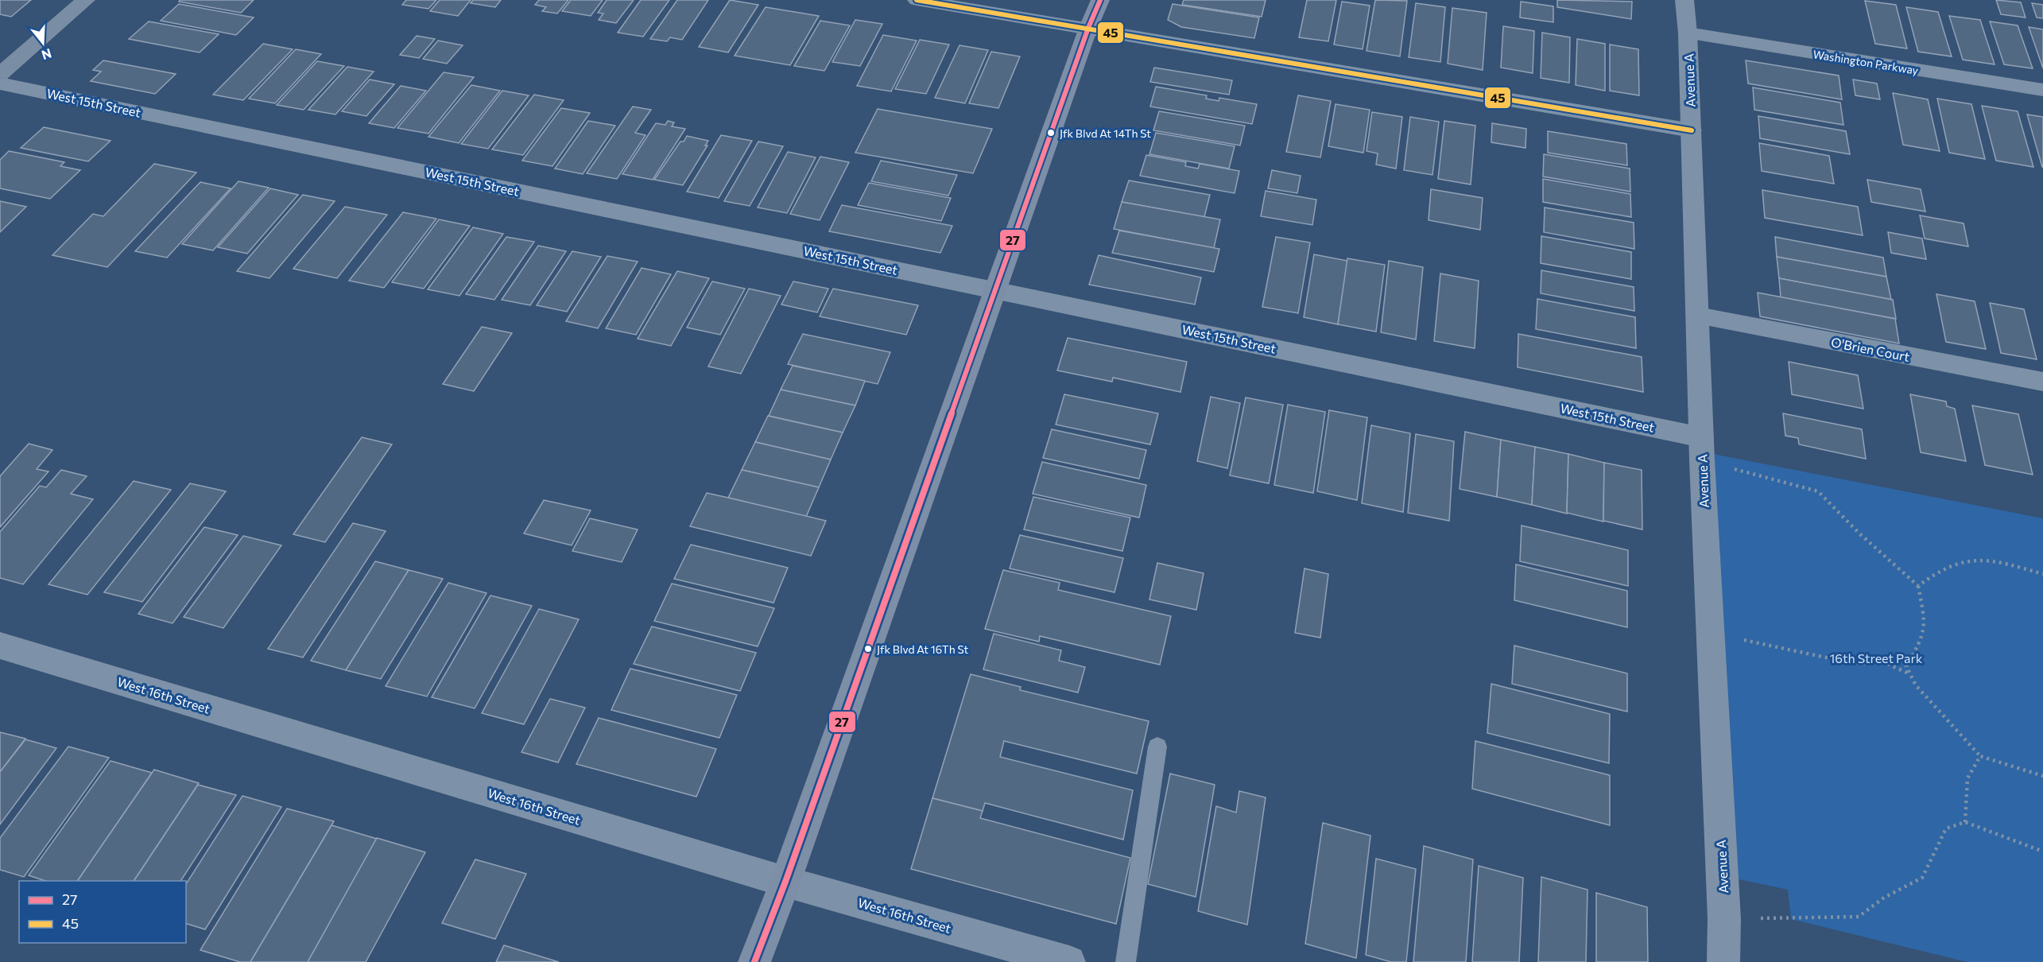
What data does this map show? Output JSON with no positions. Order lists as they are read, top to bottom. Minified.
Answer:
{"streets":{"street":["Washington Parkway","Avenue A","West 15th Street","O'Brien Court","West 16th Street"]},"crossings":[["Washington Parkway","Avenue A"],["Avenue A","West 15th Street"],["Avenue A","O'Brien Court"]],"parks":["16th Street Park"],"places":["Jfk Blvd At 14Th St","Jfk Blvd At 16Th St"],"lines":["transit line 27","transit line 45"],"legend":["27","45"],"north":"bottom"}
